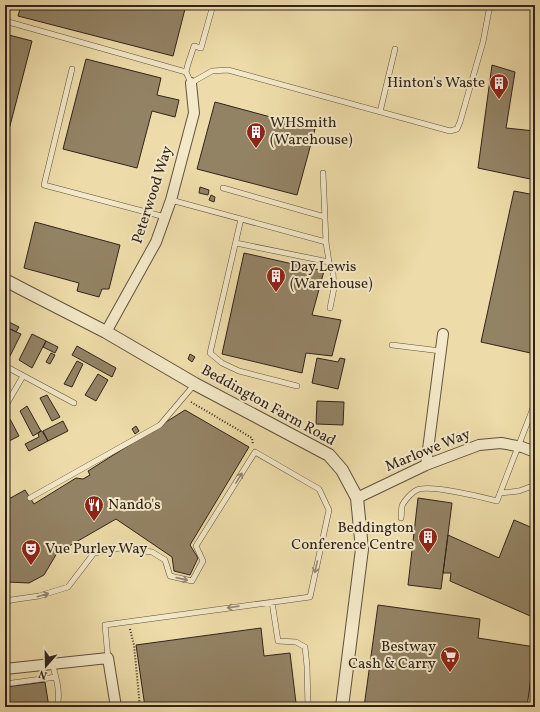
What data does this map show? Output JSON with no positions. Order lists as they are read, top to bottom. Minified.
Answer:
{"streets":{"street":["Peterwood Way","Beddington Farm Road","Marlowe Way"]},"crossings":[["Peterwood Way","Beddington Farm Road"],["Beddington Farm Road","Marlowe Way"]],"places":{"building":["Hinton's Waste","WHSmith (Warehouse)","Day Lewis (Warehouse)","Beddington Conference Centre"],"restaurant":["Nando's"],"theatre":["Vue Purley Way"],"supermarket":["Bestway Cash & Carry"]},"north":"bottom"}
